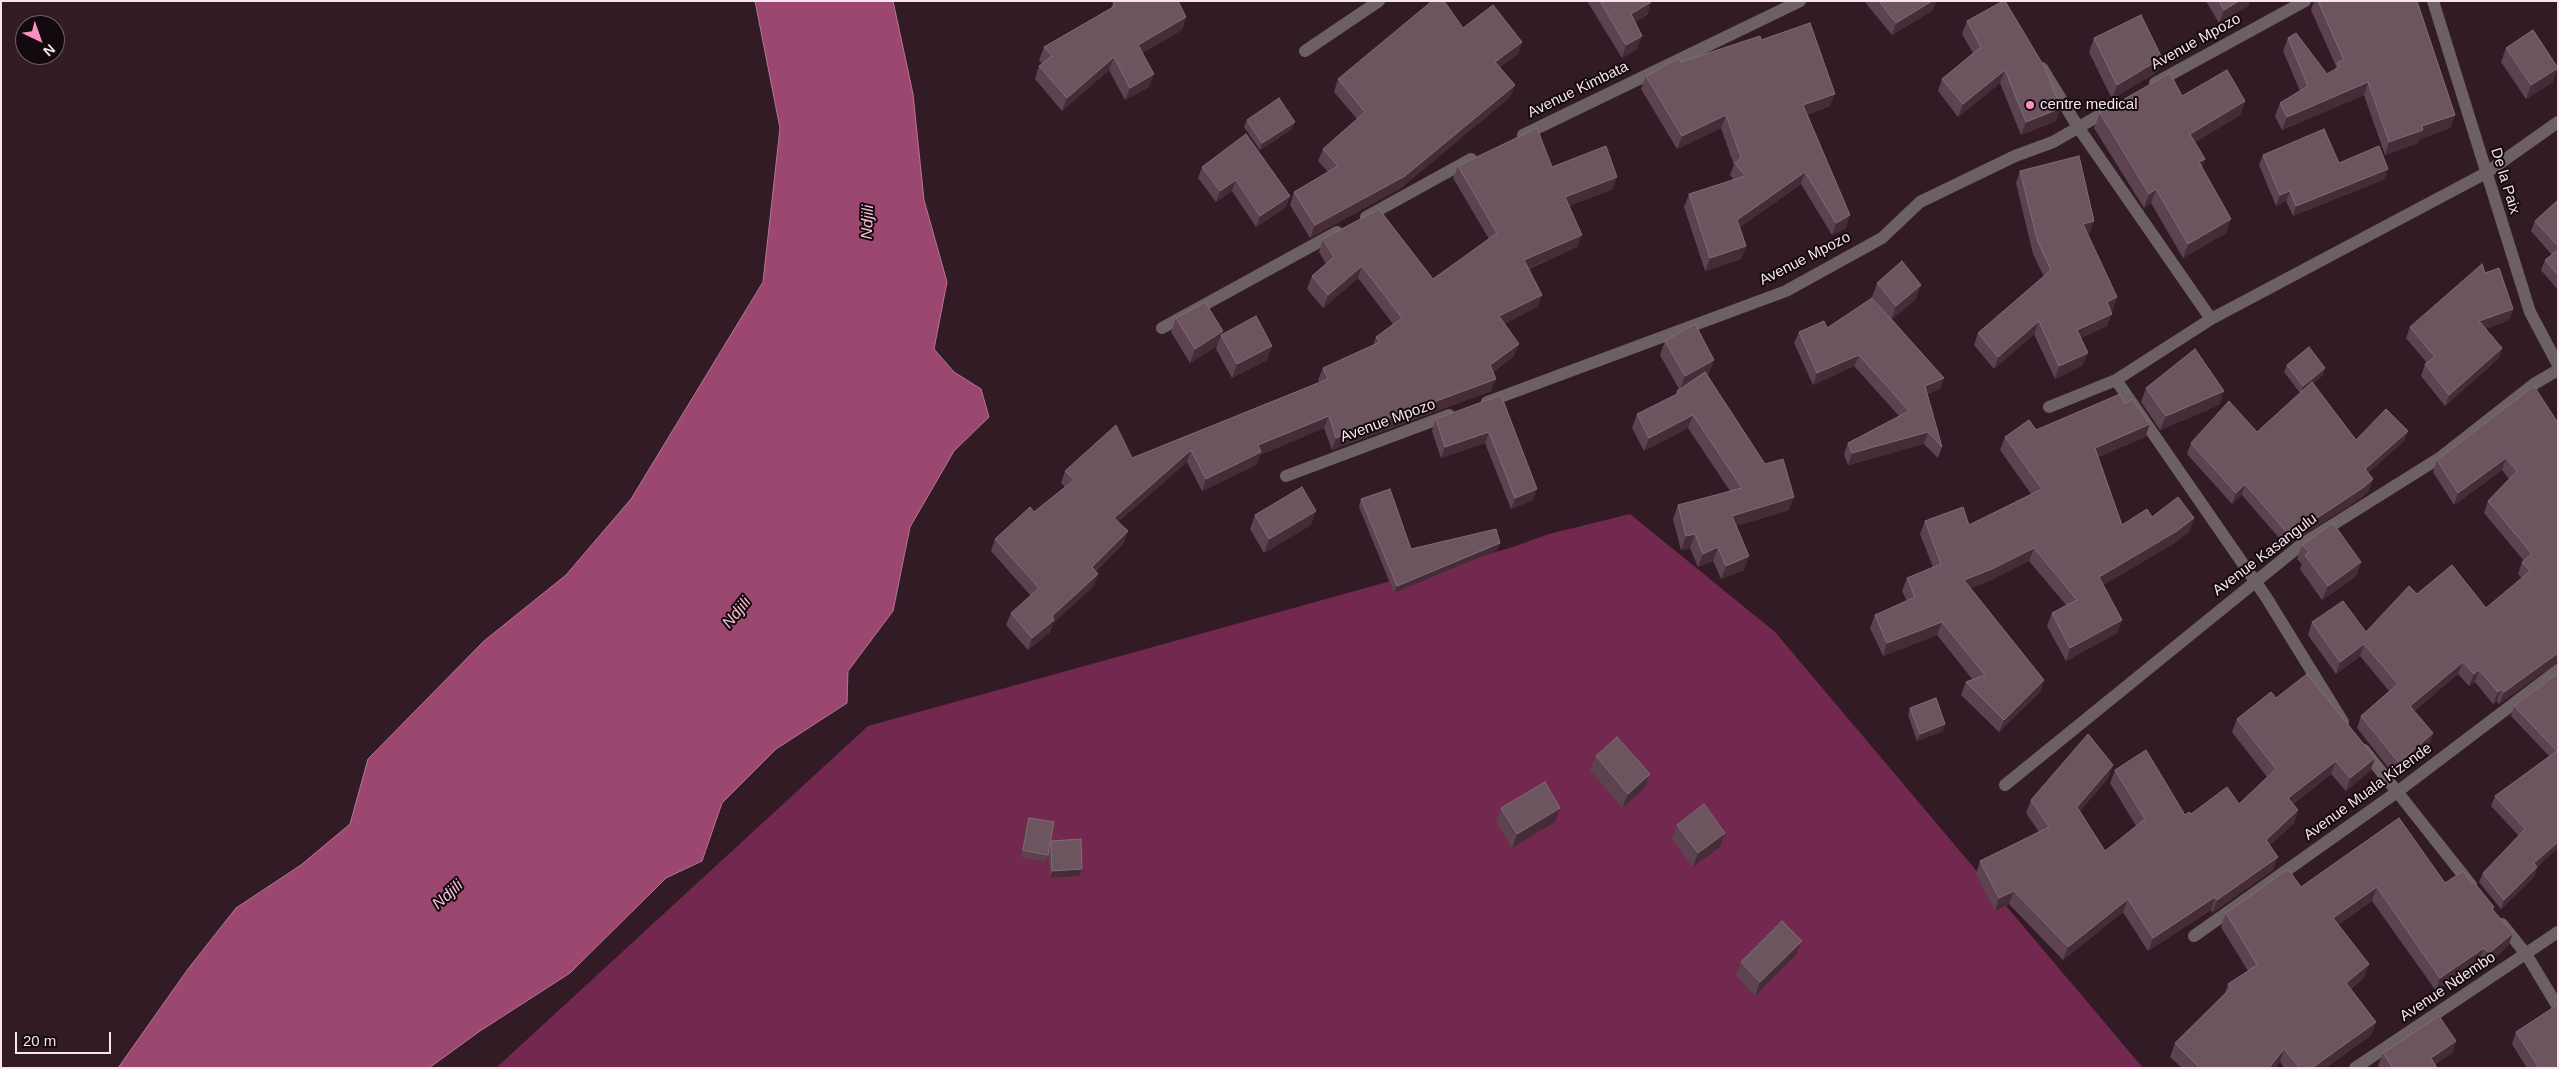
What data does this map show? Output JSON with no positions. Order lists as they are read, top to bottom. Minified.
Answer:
{"streets":{"street":["Avenue Mpozo","Avenue Kimbata","De la Paix","Avenue Kasangulu","Avenue Muala Kizende","Avenue Ndembo"]},"water":["Ndjili"],"places":["centre medical"],"scale_bar":"20 m","north":"bottom right"}
